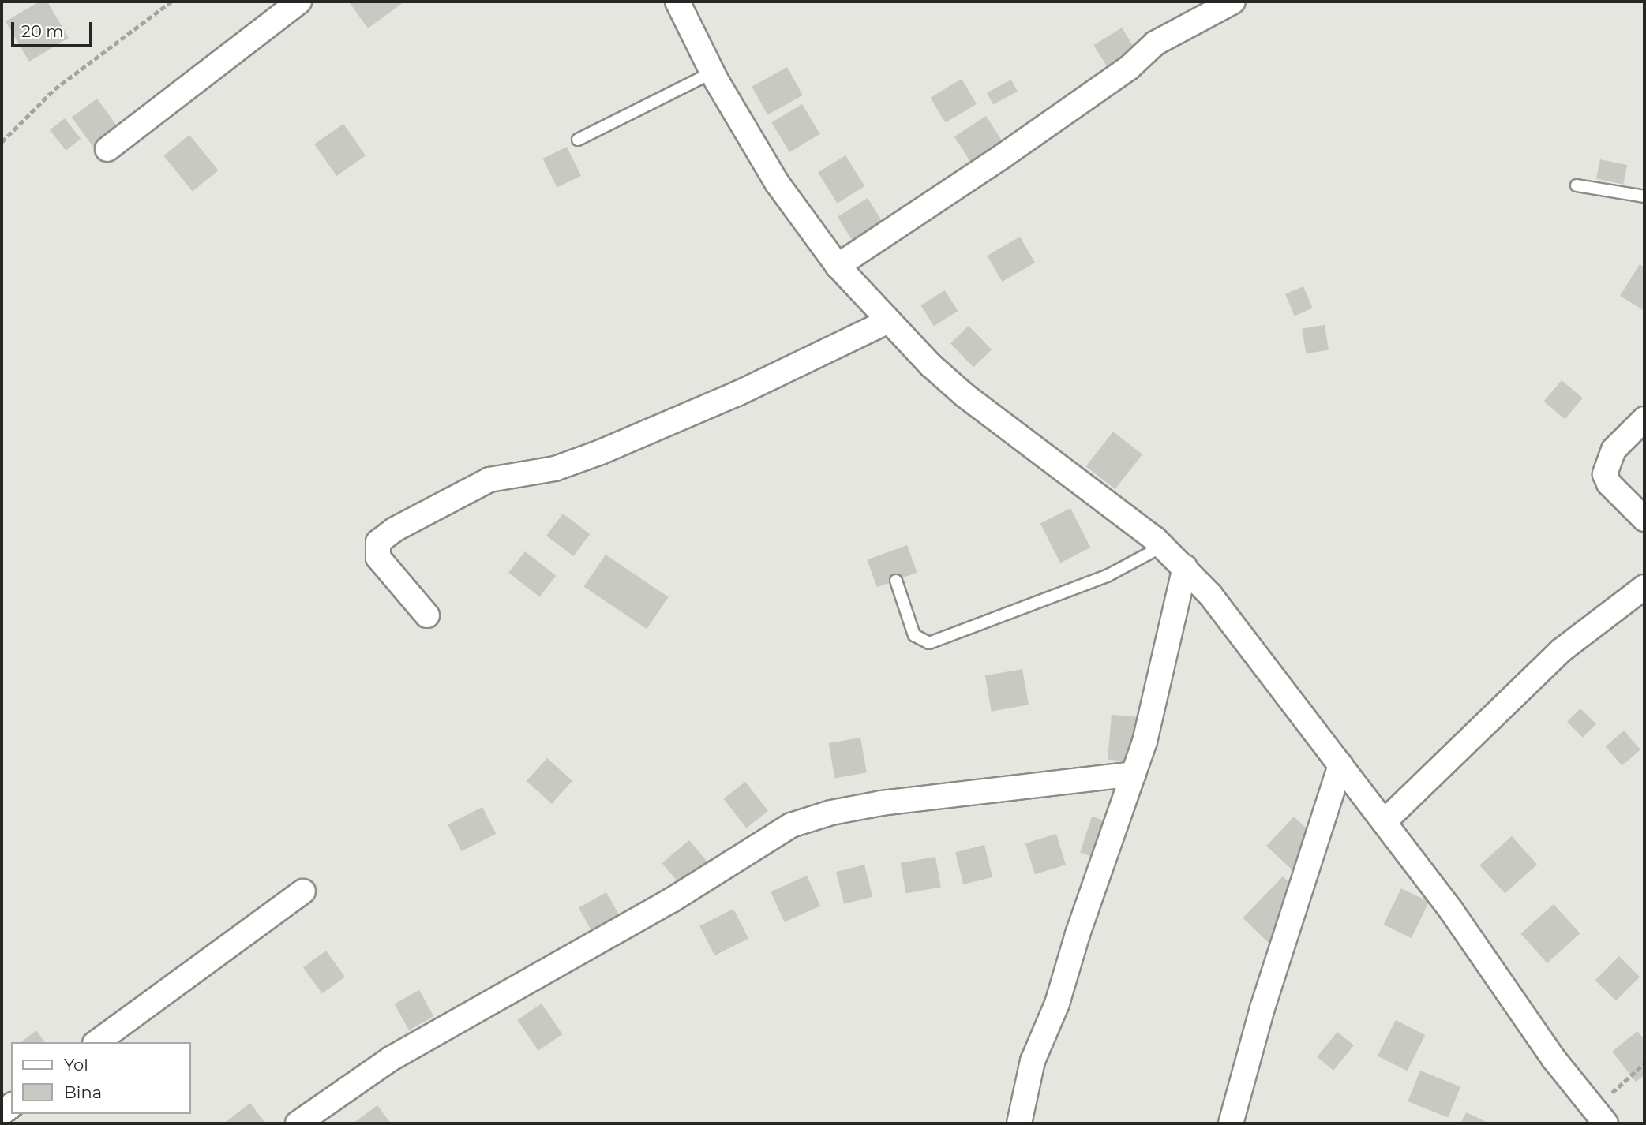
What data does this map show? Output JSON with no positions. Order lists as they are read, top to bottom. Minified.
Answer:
{"legend":["Yol","Bina"],"scale_bar":"20 m"}
